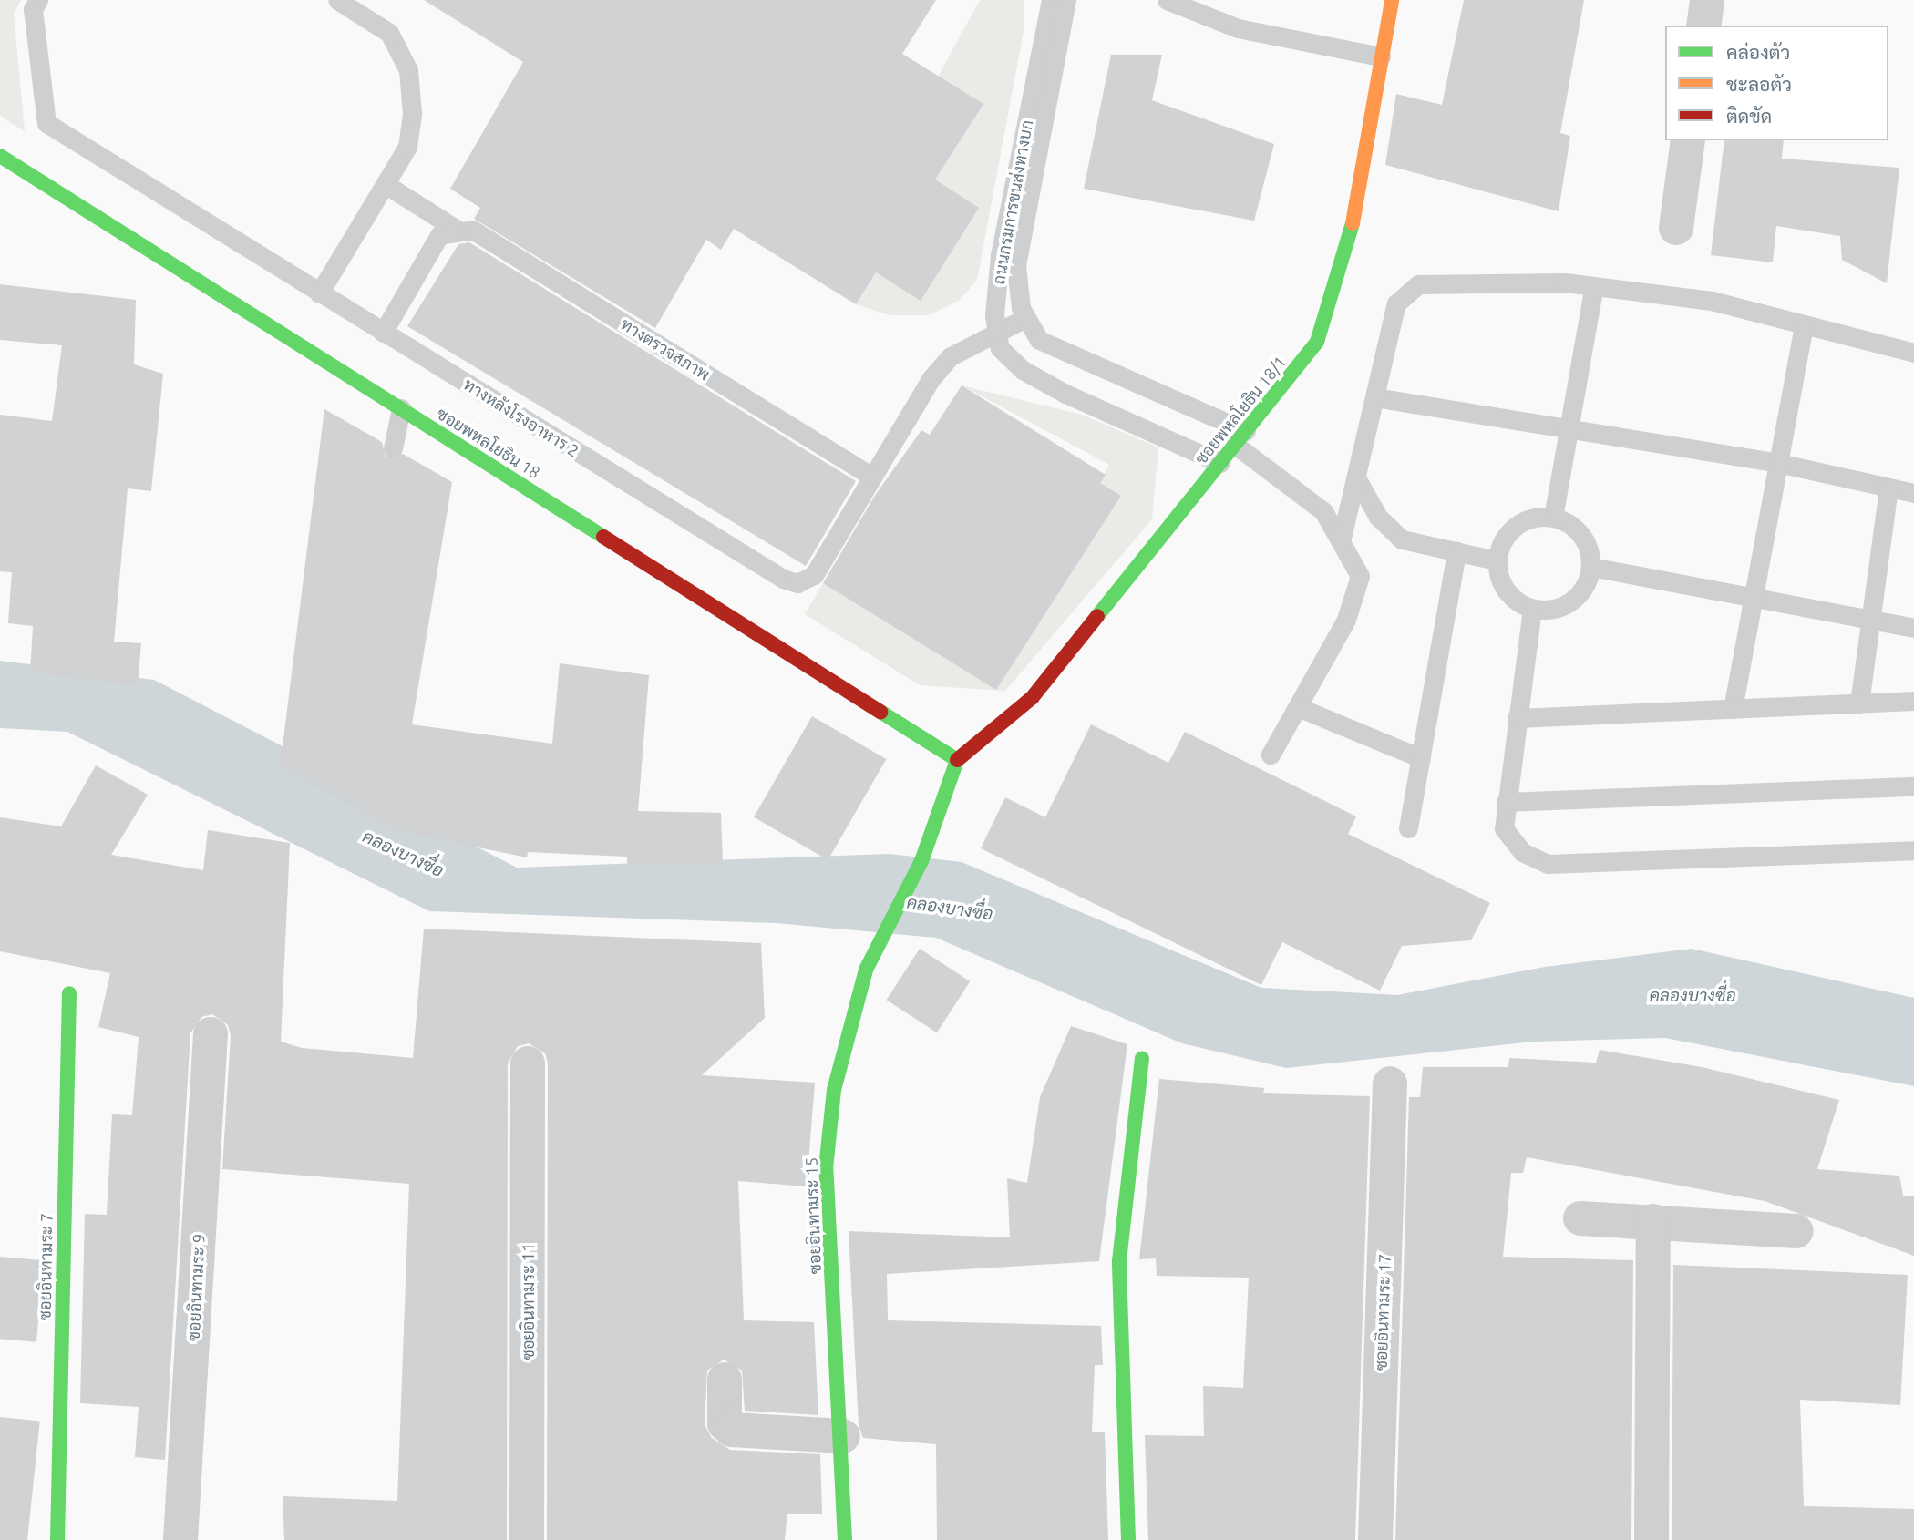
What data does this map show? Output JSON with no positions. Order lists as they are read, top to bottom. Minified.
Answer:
{"streets":{"street":["ซอยพหลโยธิน 18/1","ซอยพหลโยธิน 18","ซอยอินทามระ 15","ซอยอินทามระ 7","ซอยอินทามระ 9","ซอยอินทามระ 11","ซอยอินทามระ 17"],"lane":["ถนนกรมการขนส่งทางบก","ทางตรวจสภาพ","ทางหลังโรงอาหาร 2"]},"crossings":[["ถนนกรมการขนส่งทางบก","ซอยพหลโยธิน 18/1"],["ถนนกรมการขนส่งทางบก","ทางหลังโรงอาหาร 2"],["ทางตรวจสภาพ","ทางหลังโรงอาหาร 2"],["ซอยพหลโยธิน 18/1","ซอยพหลโยธิน 18"],["ซอยพหลโยธิน 18/1","ซอยอินทามระ 15"],["ซอยพหลโยธิน 18","ซอยอินทามระ 15"]],"water":["คลองบางซื่อ"],"legend":["คล่องตัว","ชะลอตัว","ติดขัด"]}
